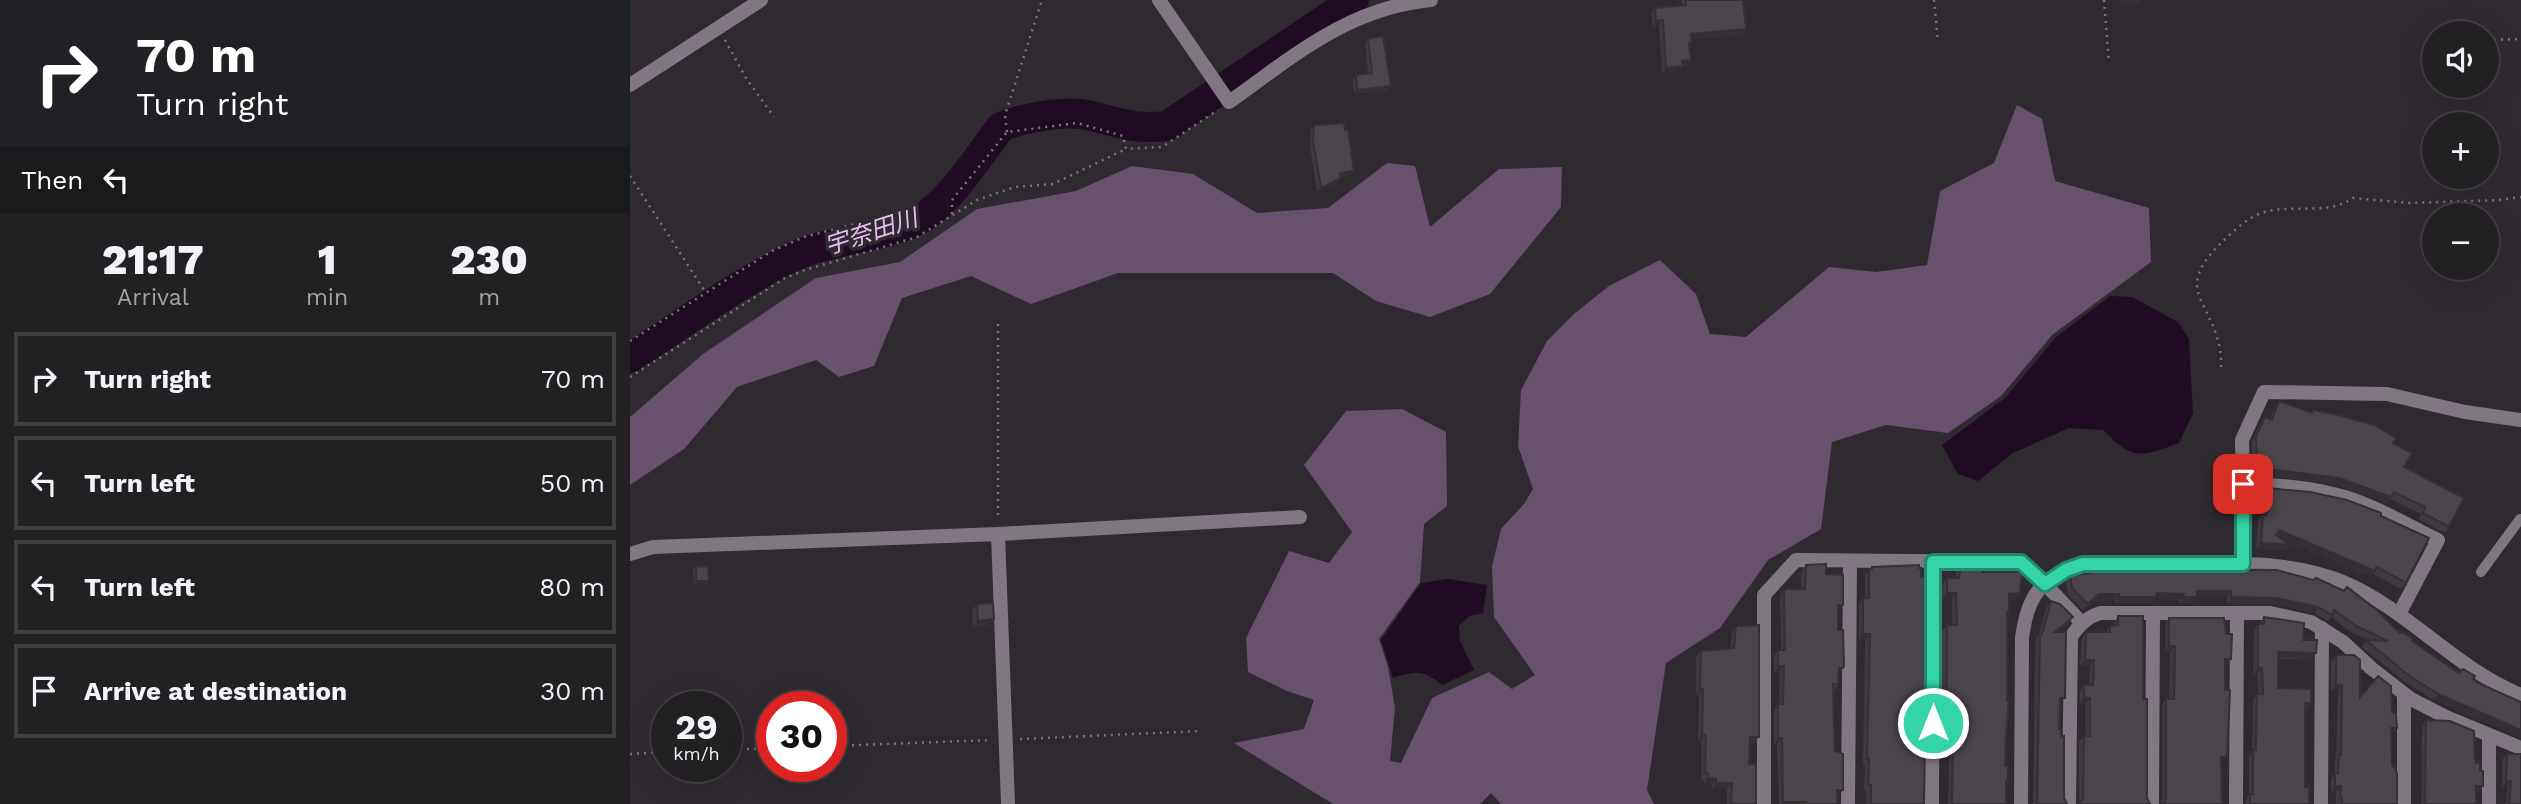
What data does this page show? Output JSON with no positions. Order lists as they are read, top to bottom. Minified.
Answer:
{"water":["宇奈田川"],"page":{"turn":["70 m","Turn right"],"map_buttons":["+","−"],"then":"Then","eta":["21:17","Arrival","1","min","230","m"],"list":[{"name":"Turn right","value":"70 m"},{"name":"Turn left","value":"50 m"},{"name":"Turn left","value":"80 m"},{"name":"Arrive at destination","value":"30 m"}],"speed":"29 km/h","limit":"30"}}
